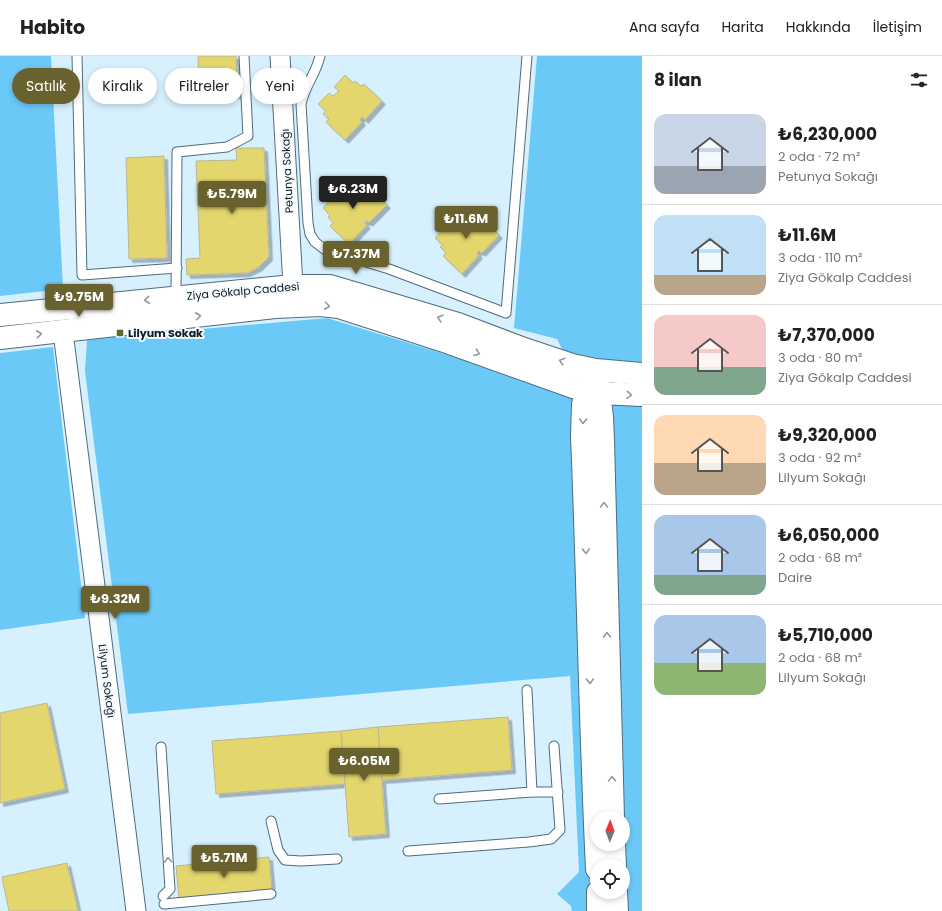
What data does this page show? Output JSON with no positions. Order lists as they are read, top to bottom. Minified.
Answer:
{"streets":{"street":["Petunya Sokağı","Ziya Gökalp Caddesi","Lilyum Sokağı"]},"crossings":[["Petunya Sokağı","Ziya Gökalp Caddesi"]],"places":{"transit":["Lilyum Sokak"]},"north":"top","page":{"header":"Habito","nav":["Ana sayfa","Harita","Hakkında","İletişim"],"heading":"8 ilan","chip":["Satılık","Kiralık","Filtreler","Yeni"],"list":[{"name":"₺6,230,000","note":"2 oda · 72 m² · Petunya Sokağı"},{"name":"₺11.6M","note":"3 oda · 110 m² · Ziya Gökalp Caddesi"},{"name":"₺7,370,000","note":"3 oda · 80 m² · Ziya Gökalp Caddesi"},{"name":"₺9,320,000","note":"3 oda · 92 m² · Lilyum Sokağı"},{"name":"₺6,050,000","note":"2 oda · 68 m² · Daire"},{"name":"₺5,710,000","note":"2 oda · 68 m² · Lilyum Sokağı"}],"price":["₺6.23M","₺5.79M","₺11.6M","₺7.37M","₺9.75M","₺9.32M","₺6.05M","₺5.71M"]}}
